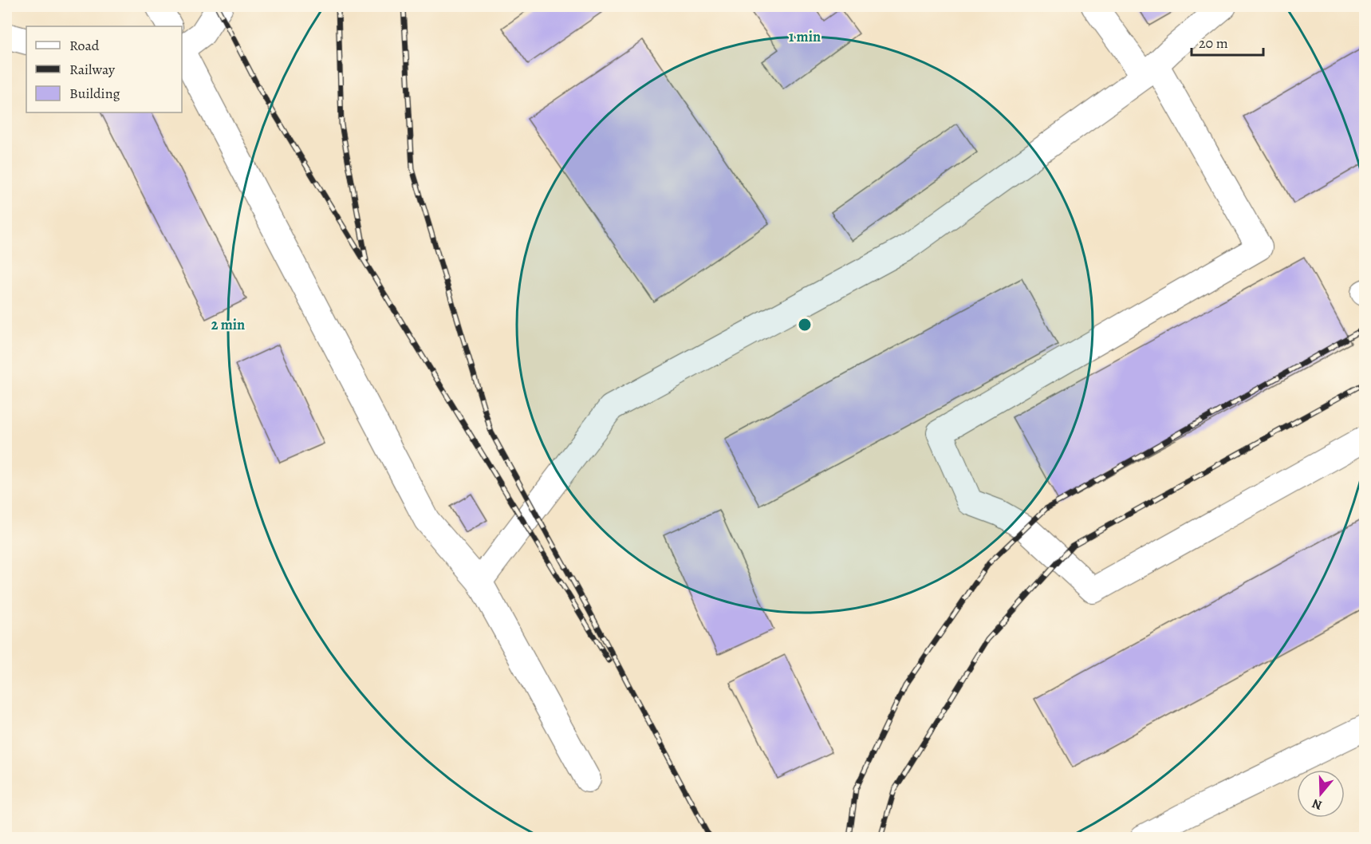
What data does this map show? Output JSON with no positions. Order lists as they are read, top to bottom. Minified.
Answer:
{"legend":["Road","Railway","Building"],"scale_bar":"20 m","north":"bottom","rings":["1 min","2 min"]}
